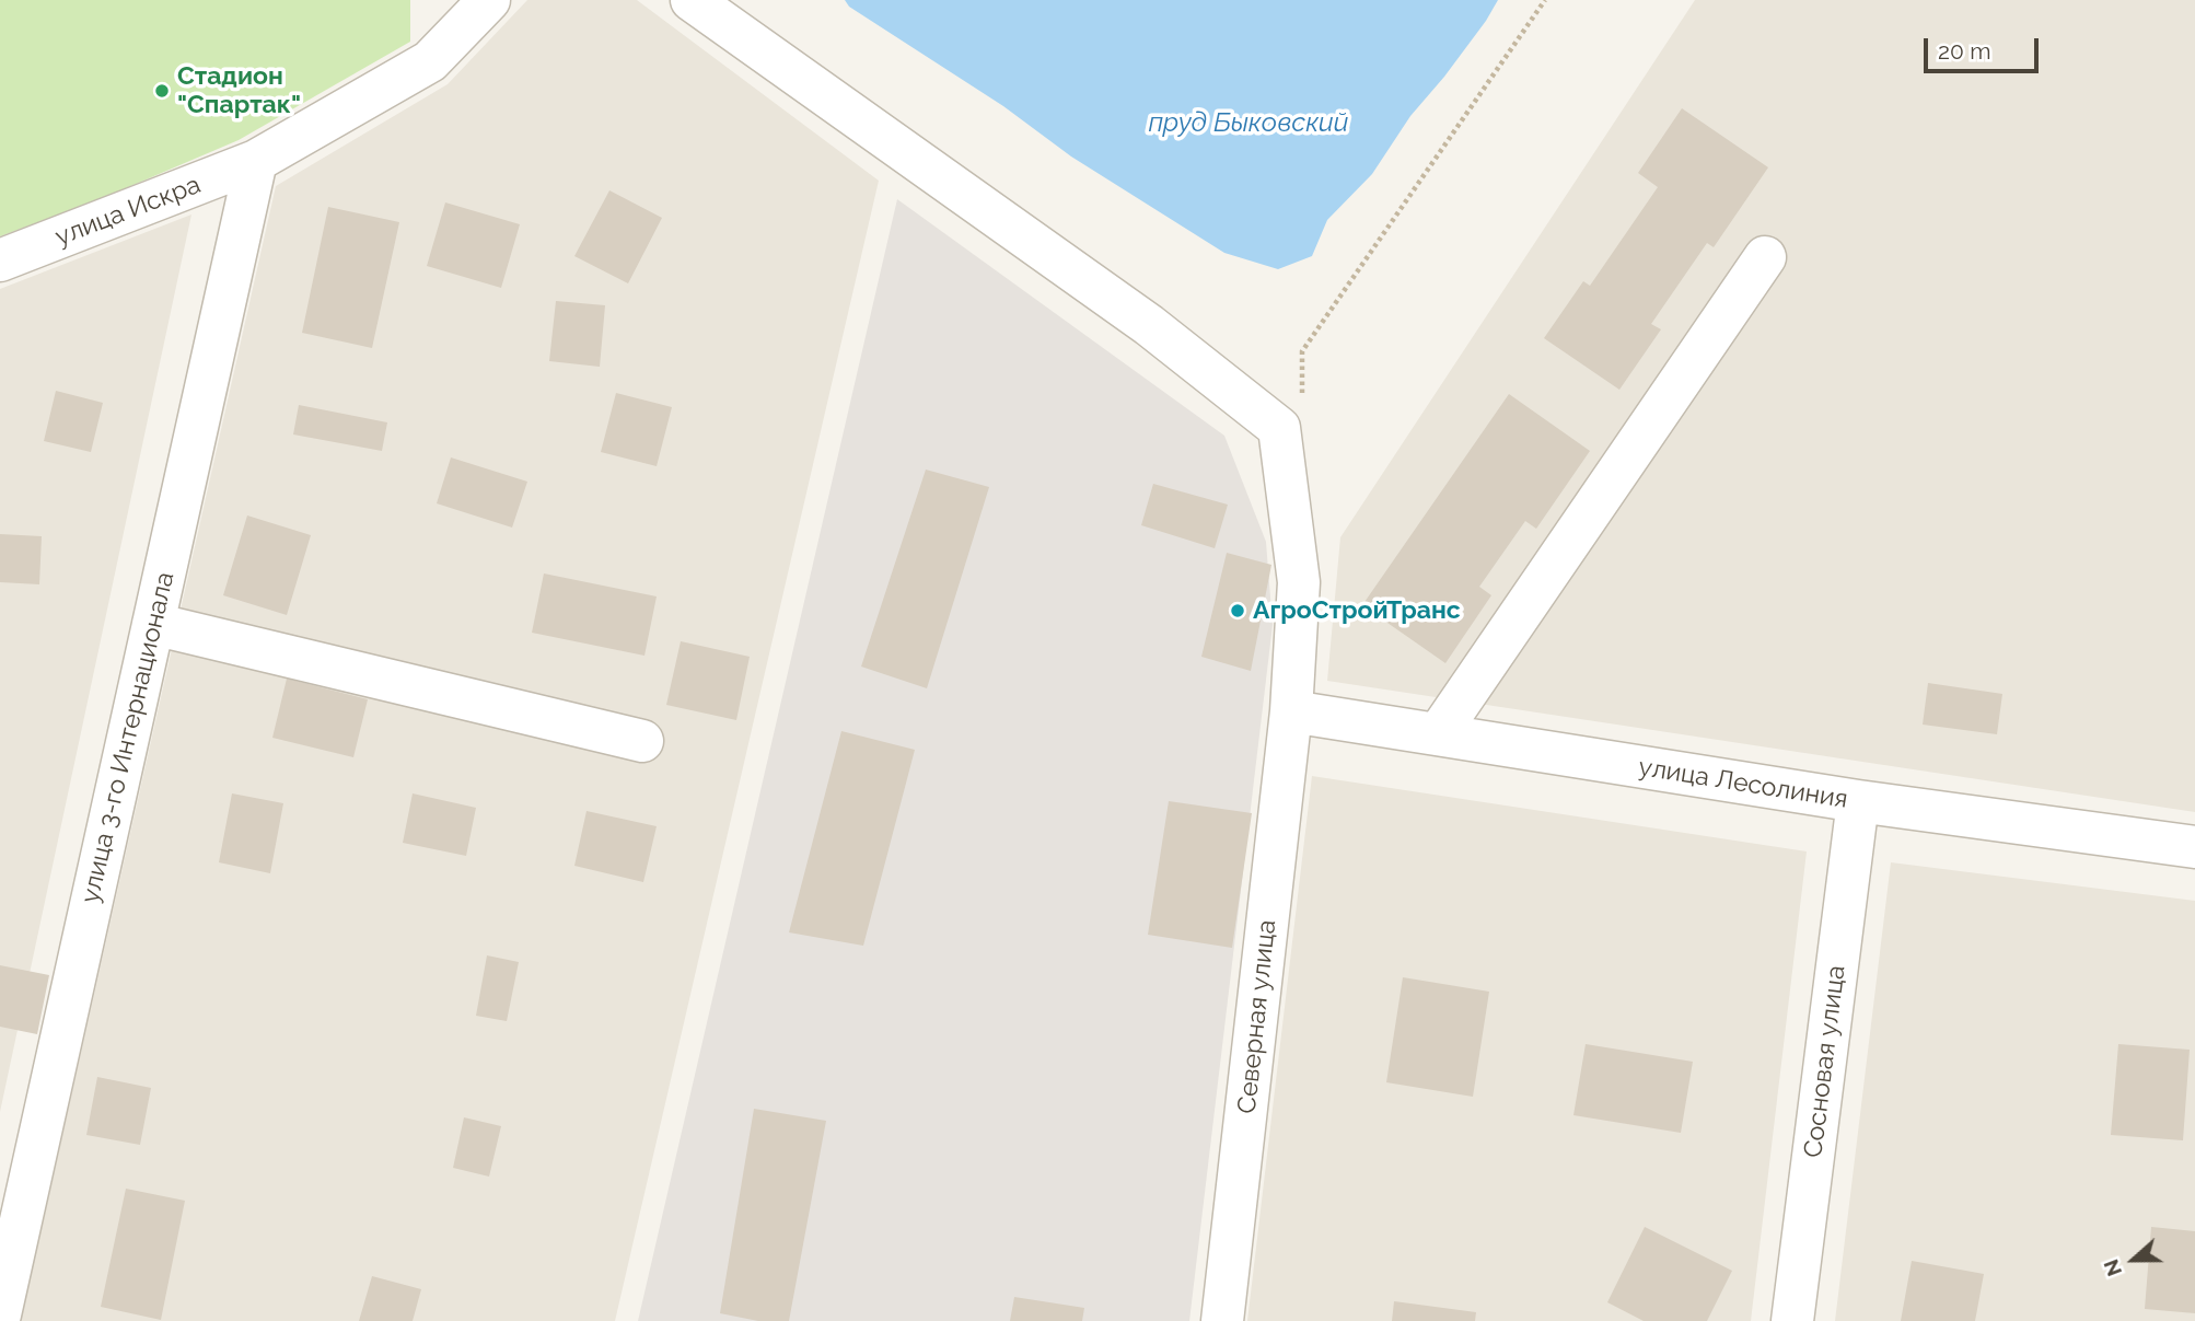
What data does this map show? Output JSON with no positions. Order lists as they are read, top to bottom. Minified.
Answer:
{"streets":{"street":["улица Искра","улица 3-го Интернационала","улица Лесолиния","Северная улица","Сосновая улица"]},"crossings":[["улица Искра","улица 3-го Интернационала"],["улица Лесолиния","Северная улица"],["улица Лесолиния","Сосновая улица"]],"water":["пруд Быковский"],"places":["Стадион \"Спартак\"","АгроСтройТранс"],"scale_bar":"20 m","north":"left"}
